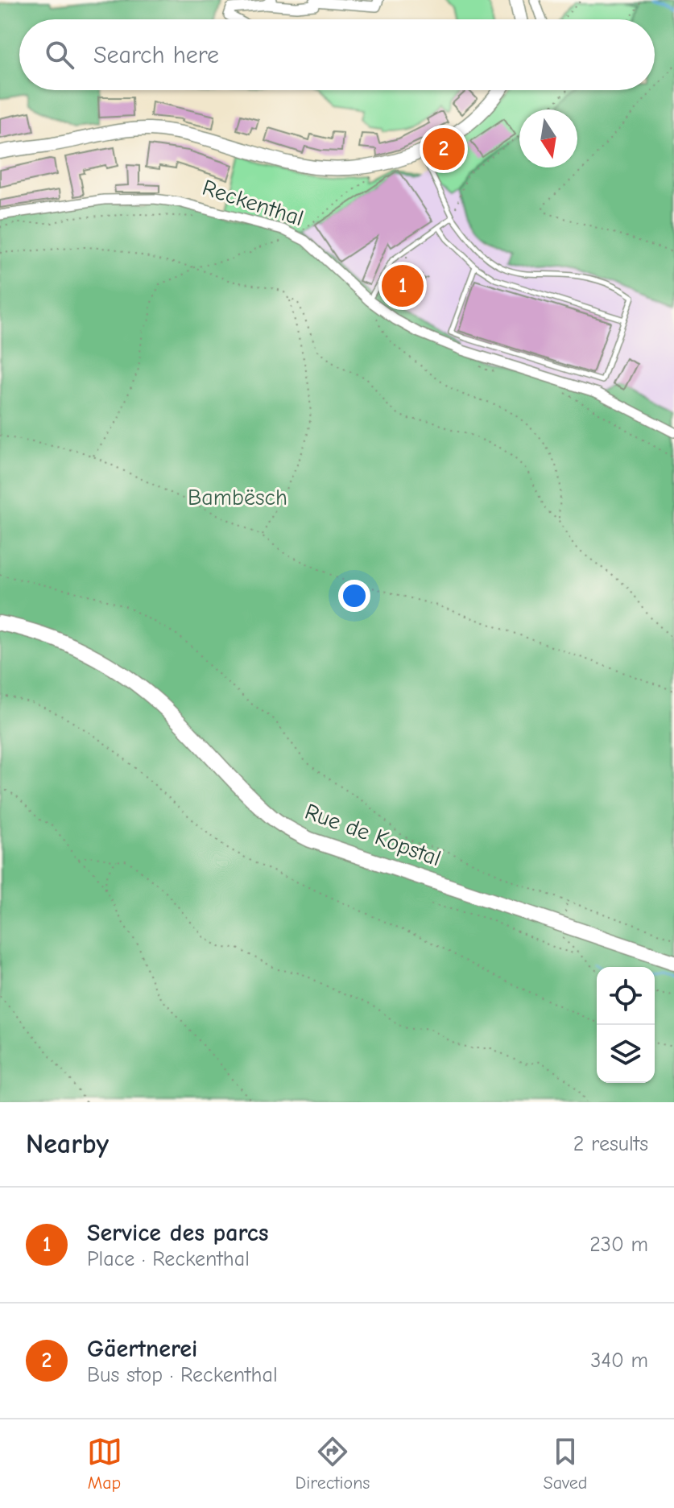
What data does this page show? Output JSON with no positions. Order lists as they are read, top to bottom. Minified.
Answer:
{"streets":{"main road":["Reckenthal","Rue de Kopstal"]},"parks":["Bambësch"],"north":"bottom","page":{"search":"Search here","pins":["2","1"],"heading":["Nearby","2 results"],"list":[{"mark":"1","name":"Service des parcs","note":"Place · Reckenthal","value":"230 m"},{"mark":"2","name":"Gäertnerei","note":"Bus stop · Reckenthal","value":"340 m"}],"nav":["Map","Directions","Saved"]}}
